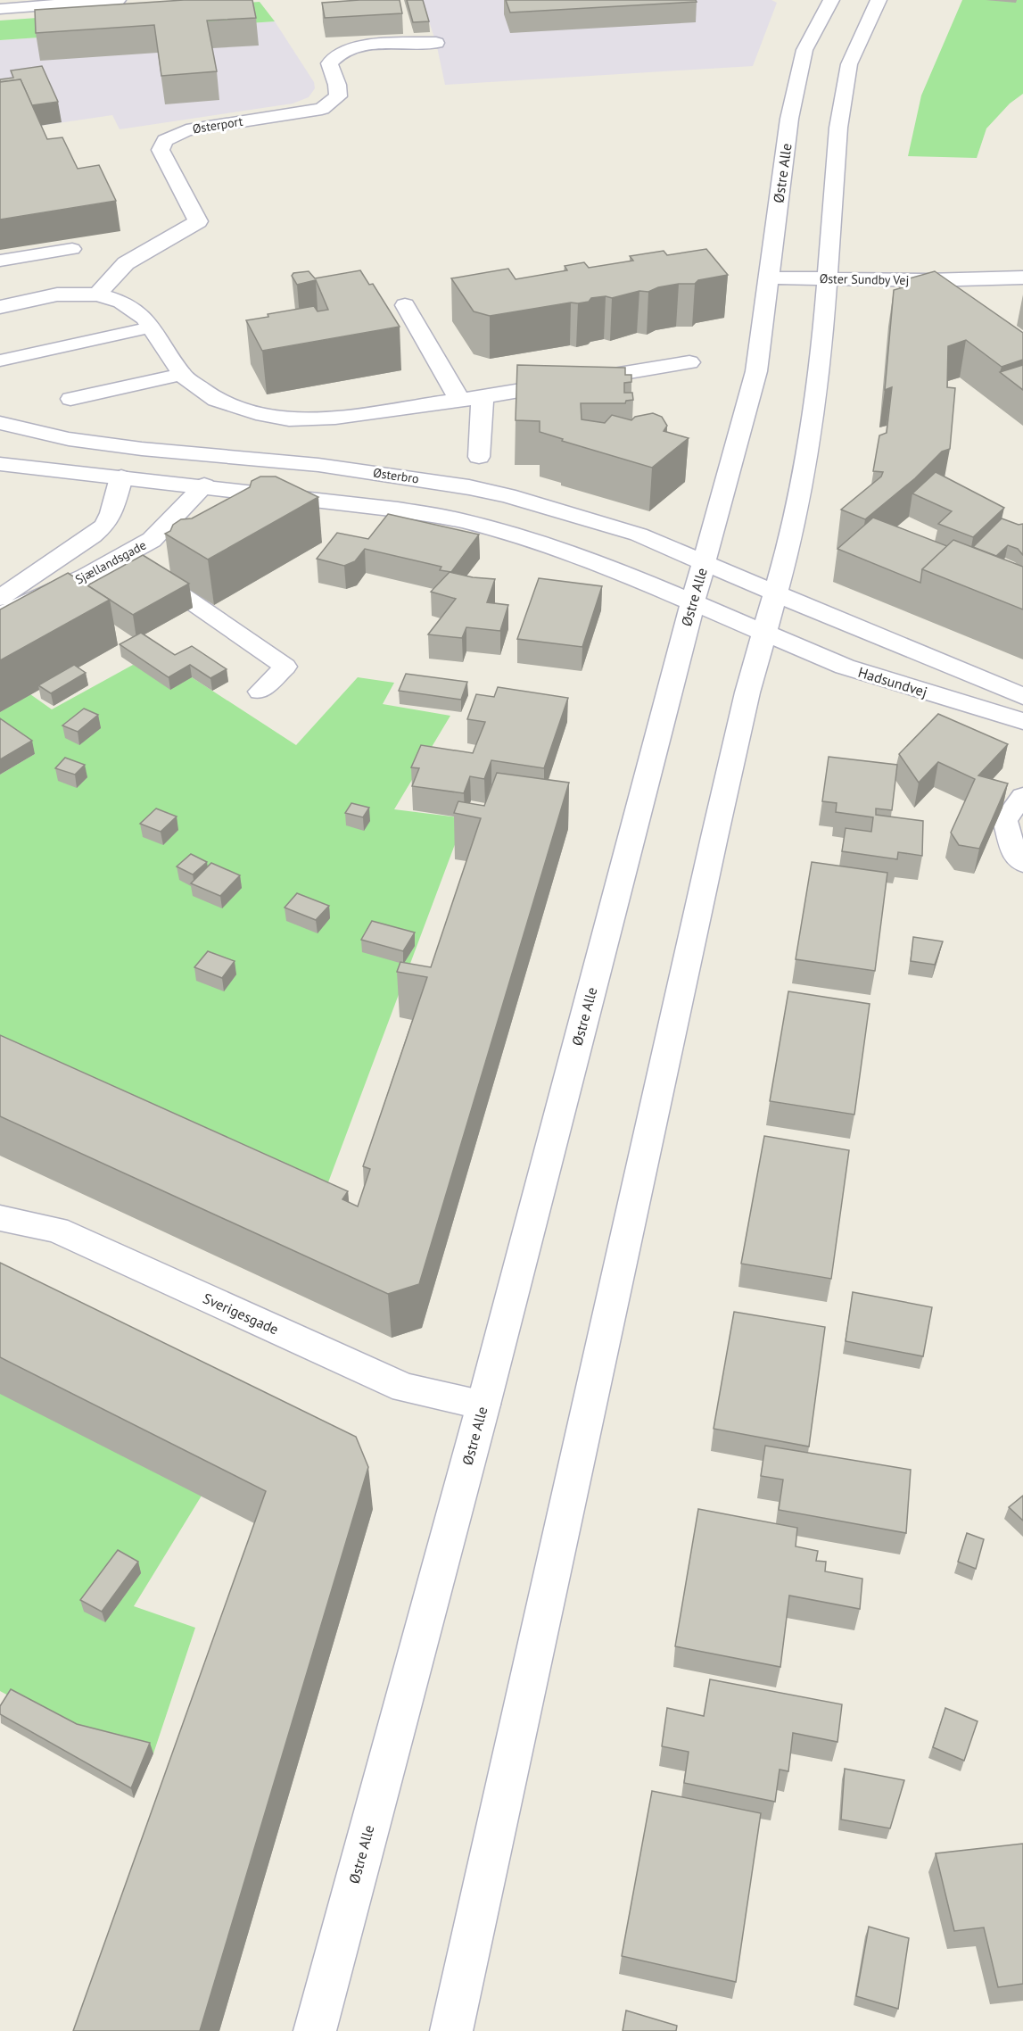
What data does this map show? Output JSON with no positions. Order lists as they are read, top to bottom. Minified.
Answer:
{"streets":{"street":["Østerport","Østre Alle","Øster Sundby Vej","Østerbro","Sjællandsgade","Hadsundvej","Sverigesgade"]},"crossings":[["Østre Alle","Øster Sundby Vej"],["Østre Alle","Østerbro"],["Østre Alle","Sverigesgade"]]}
